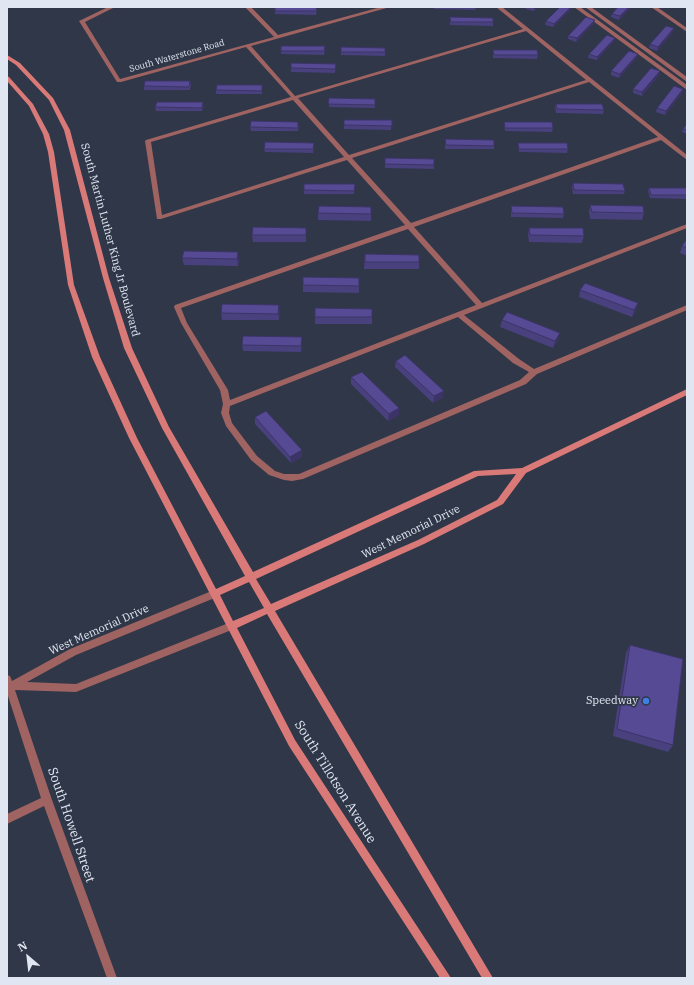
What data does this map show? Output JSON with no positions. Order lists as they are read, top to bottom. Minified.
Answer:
{"streets":{"main road":["South Martin Luther King Jr Boulevard","West Memorial Drive","South Tillotson Avenue"],"street":["South Waterstone Road","South Howell Street"]},"crossings":[["South Martin Luther King Jr Boulevard","West Memorial Drive"],["West Memorial Drive","South Tillotson Avenue"],["West Memorial Drive","South Howell Street"]],"places":["Speedway"],"north":"top left"}
